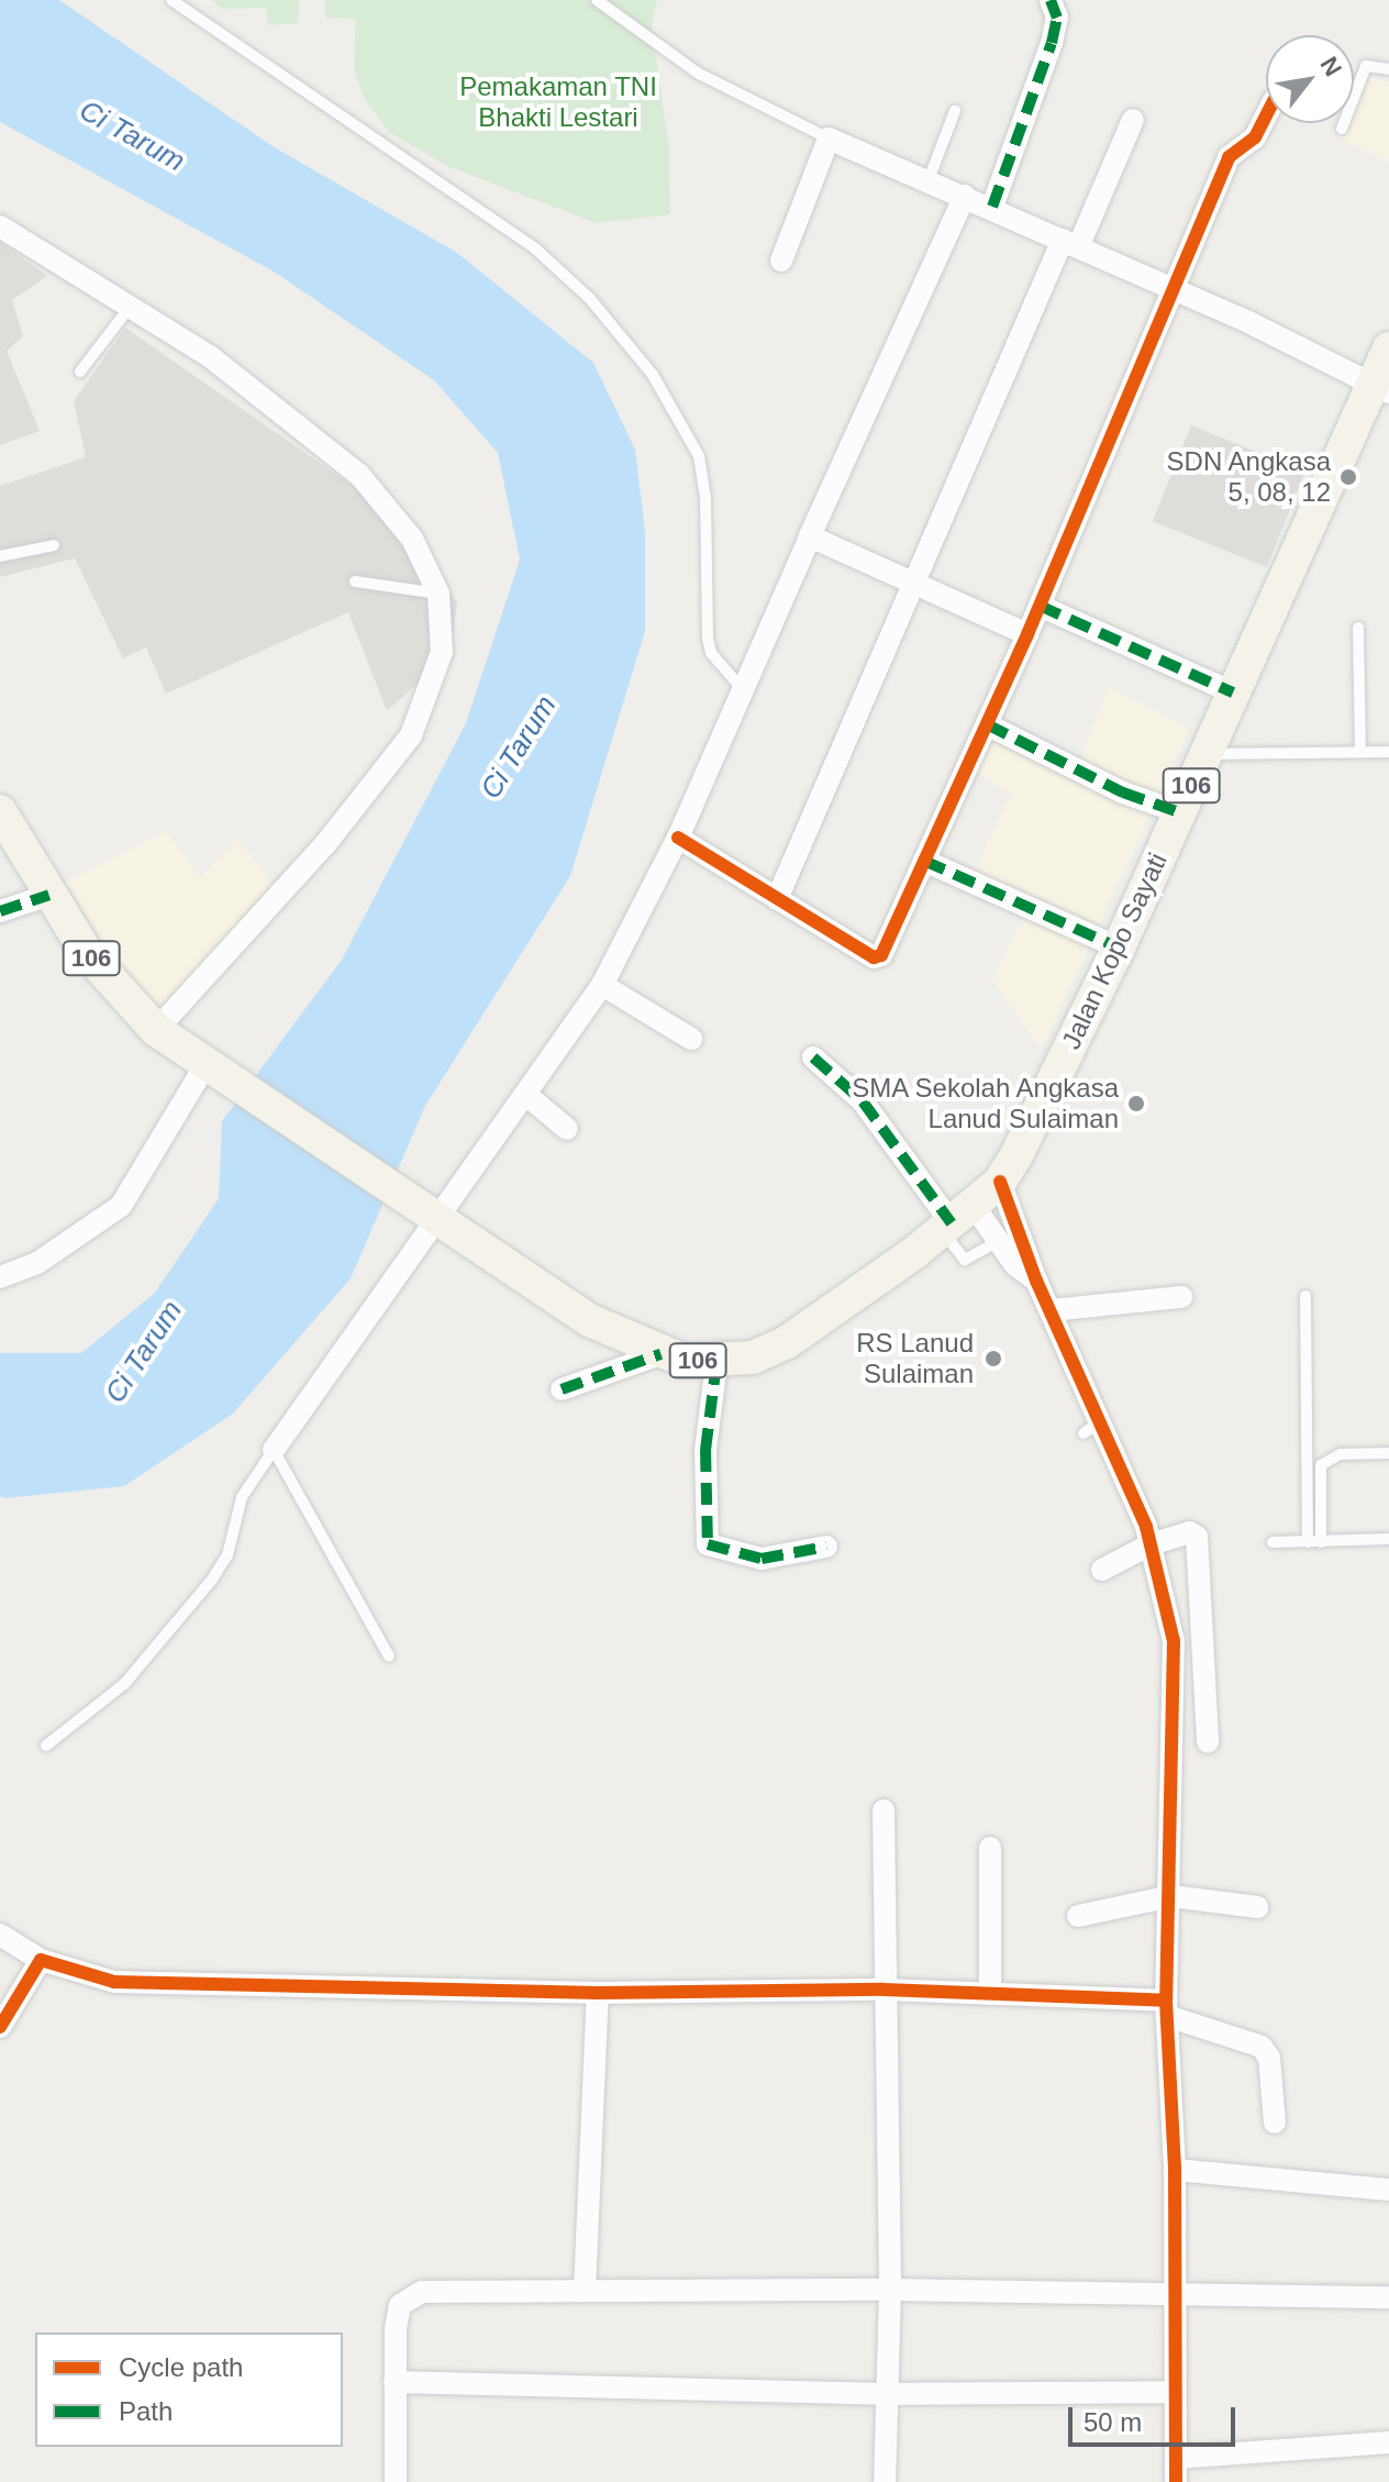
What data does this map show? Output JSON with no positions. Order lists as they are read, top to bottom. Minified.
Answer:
{"streets":{"main road":["106","Jalan Kopo Sayati"]},"crossings":[["106","Jalan Kopo Sayati"]],"water":["Ci Tarum"],"parks":["Pemakaman TNI Bhakti Lestari"],"places":["SDN Angkasa 5, 08, 12","SMA Sekolah Angkasa Lanud Sulaiman","RS Lanud Sulaiman"],"legend":["Cycle path","Path"],"scale_bar":"50 m","north":"top right"}
